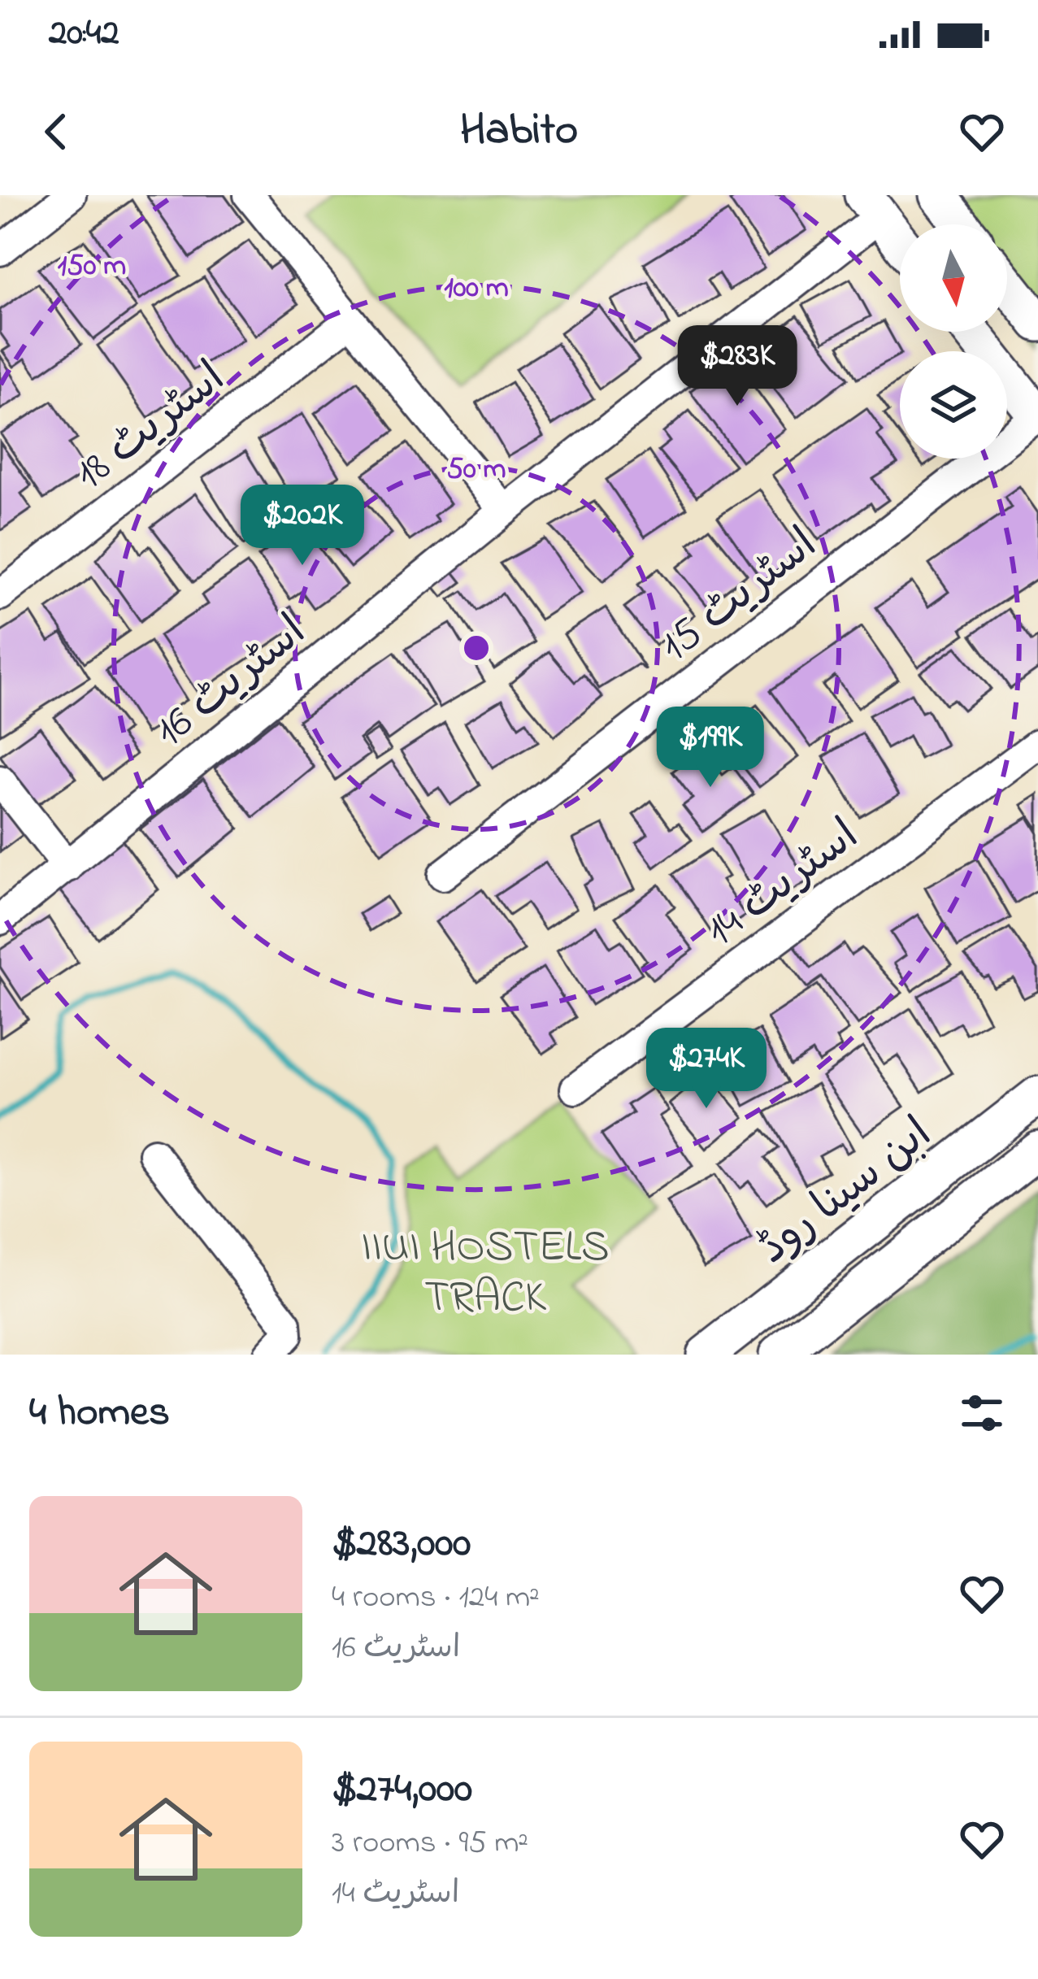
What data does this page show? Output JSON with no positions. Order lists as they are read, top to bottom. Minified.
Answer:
{"streets":{"main road":["ابن سینا روڈ"],"street":["اسٹریٹ 18","اسٹریٹ 15","اسٹریٹ 16","اسٹریٹ 14"]},"parks":["IIUI HOSTELS TRACK"],"north":"bottom","page":{"status":"20:42","header":"Habito","price":["$283K","$202K","$199K","$274K"],"heading":"4 homes","list":[{"name":"$283,000","note":"4 rooms · 124 m² · اسٹریٹ 16"},{"name":"$274,000","note":"3 rooms · 95 m² · اسٹریٹ 14"}]},"rings":["150 m","100 m","50 m"]}
